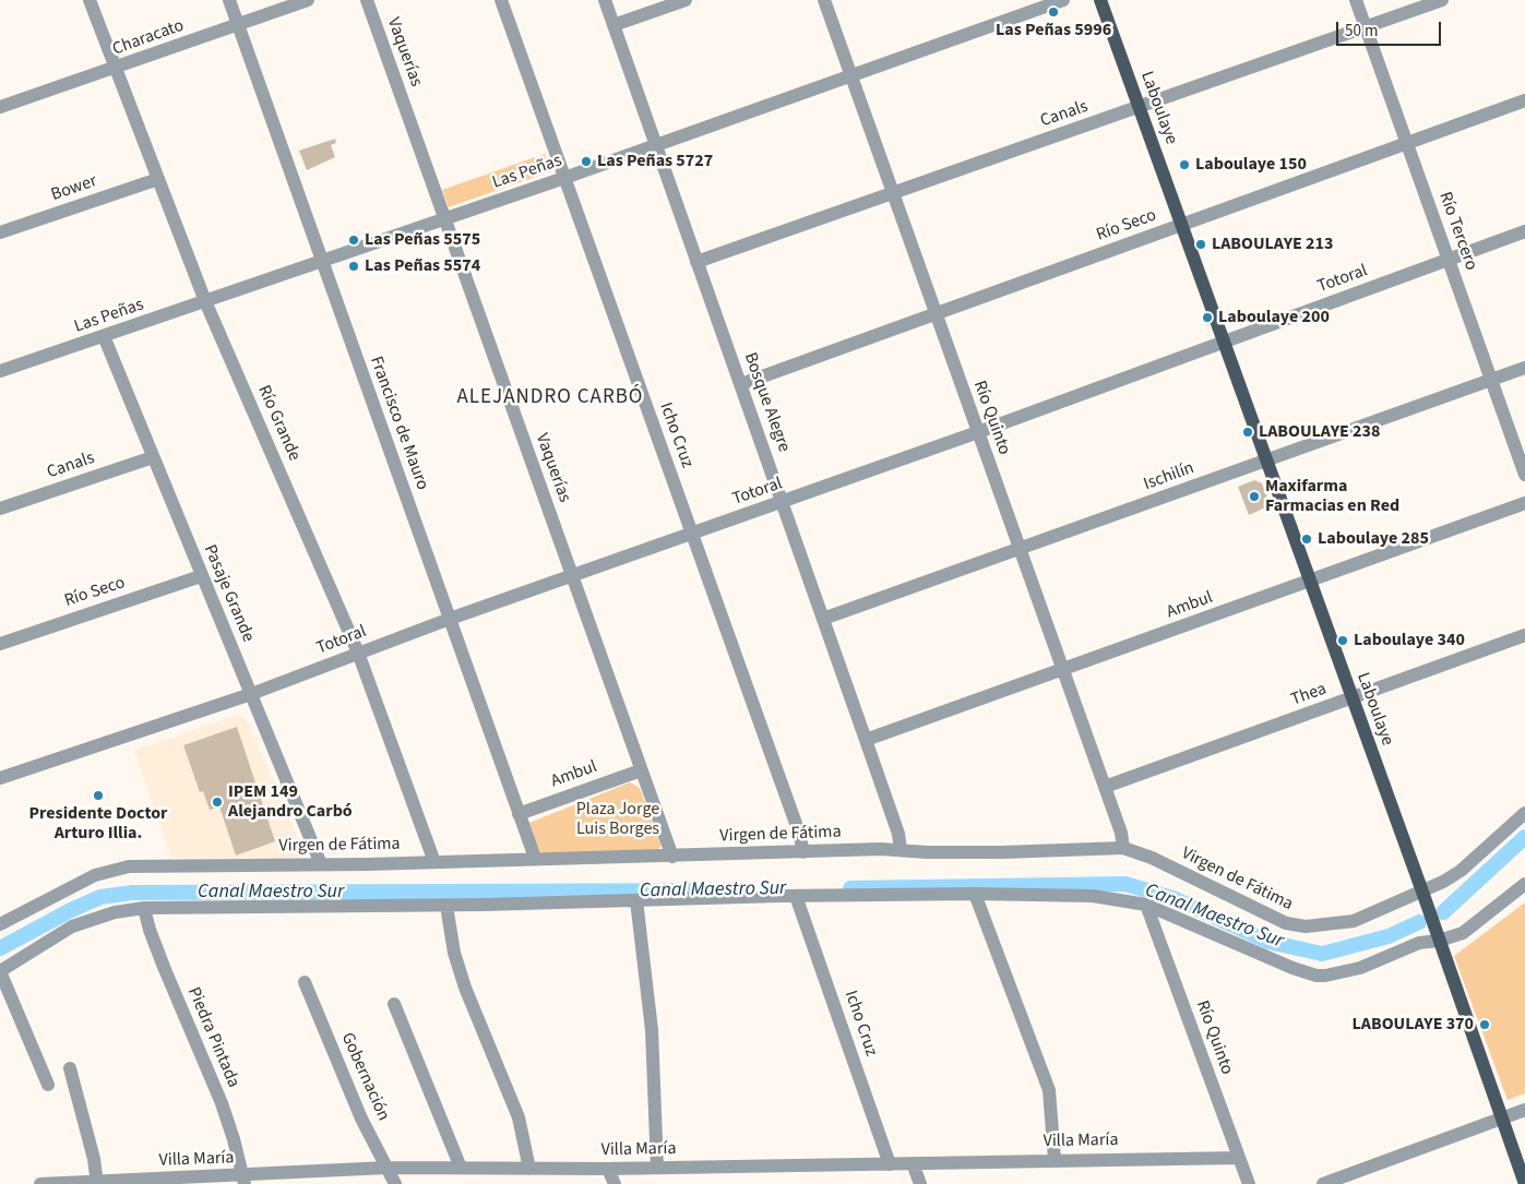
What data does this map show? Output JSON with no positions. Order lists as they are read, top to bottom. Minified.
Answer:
{"streets":{"main road":["Laboulaye"],"street":["Characato","Vaquerías","Canals","Las Peñas","Bower","Río Seco","Río Tercero","Totoral","Bosque Alegre","Río Quinto","Río Grande","Francisco de Mauro","Icho Cruz","Ischilín","Pasaje Grande","Ambul","Thea","Virgen de Fátima","Piedra Pintada","Gobernación","Villa María"]},"crossings":[["Characato","Río Grande"],["Characato","Francisco de Mauro"],["Vaquerías","Las Peñas"],["Vaquerías","Totoral"],["Vaquerías","Ambul"],["Vaquerías","Virgen de Fátima"],["Laboulaye","Canals"],["Laboulaye","Río Seco"],["Laboulaye","Totoral"],["Laboulaye","Ischilín"],["Laboulaye","Ambul"],["Laboulaye","Thea"],["Laboulaye","Virgen de Fátima"],["Canals","Río Tercero"],["Canals","Bosque Alegre"],["Canals","Río Quinto"],["Canals","Pasaje Grande"],["Las Peñas","Bosque Alegre"],["Las Peñas","Río Quinto"],["Las Peñas","Río Grande"],["Las Peñas","Francisco de Mauro"],["Las Peñas","Icho Cruz"],["Las Peñas","Pasaje Grande"],["Bower","Río Grande"],["Río Seco","Río Tercero"],["Río Seco","Bosque Alegre"],["Río Seco","Río Quinto"],["Río Seco","Pasaje Grande"],["Río Tercero","Totoral"],["Río Tercero","Ischilín"],["Totoral","Bosque Alegre"],["Totoral","Río Quinto"],["Totoral","Río Grande"],["Totoral","Francisco de Mauro"],["Totoral","Icho Cruz"],["Totoral","Pasaje Grande"],["Bosque Alegre","Ischilín"],["Bosque Alegre","Ambul"],["Bosque Alegre","Virgen de Fátima"],["Río Quinto","Ischilín"],["Río Quinto","Ambul"],["Río Quinto","Thea"],["Río Quinto","Virgen de Fátima"],["Río Quinto","Villa María"],["Río Grande","Virgen de Fátima"],["Francisco de Mauro","Ambul"],["Francisco de Mauro","Virgen de Fátima"],["Icho Cruz","Virgen de Fátima"],["Icho Cruz","Villa María"],["Pasaje Grande","Virgen de Fátima"],["Piedra Pintada","Villa María"],["Gobernación","Villa María"]],"districts":["ALEJANDRO CARBÓ"],"water":["Canal Maestro Sur"],"parks":["Plaza Jorge Luis Borges"],"places":["Las Peñas 5996","Las Peñas 5727","Laboulaye 150","Las Peñas 5575","LABOULAYE 213","Las Peñas 5574","Laboulaye 200","LABOULAYE 238","Maxifarma Farmacias en Red","Laboulaye 285","Laboulaye 340","Presidente Doctor Arturo Illia.","IPEM 149 Alejandro Carbó","LABOULAYE 370"],"scale_bar":"50 m"}
